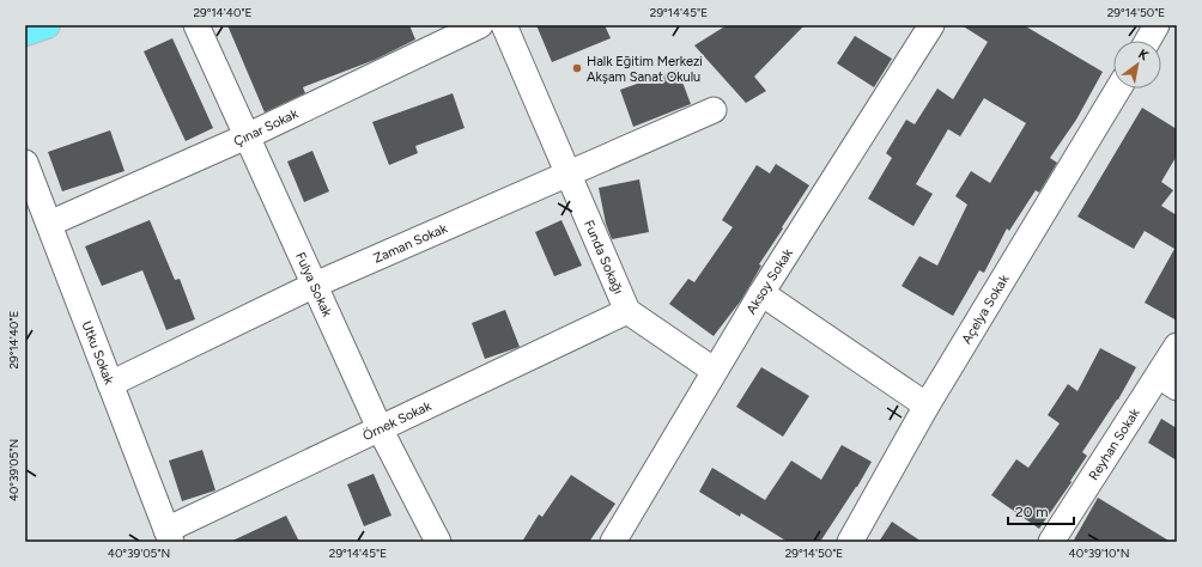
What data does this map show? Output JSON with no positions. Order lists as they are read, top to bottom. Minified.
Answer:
{"streets":{"street":["Çınar Sokak","Zaman Sokak","Funda Sokağı","Aksoy Sokak","Fulya Sokak","Açelya Sokak","Utku Sokak","Örnek Sokak","Reyhan Sokak"]},"crossings":[["Çınar Sokak","Fulya Sokak"],["Çınar Sokak","Utku Sokak"],["Zaman Sokak","Funda Sokağı"],["Zaman Sokak","Fulya Sokak"],["Zaman Sokak","Utku Sokak"],["Funda Sokağı","Aksoy Sokak"],["Funda Sokağı","Örnek Sokak"],["Fulya Sokak","Örnek Sokak"],["Utku Sokak","Örnek Sokak"]],"places":["Halk Eğitim Merkezi Akşam Sanat Okulu"],"scale_bar":"20 m","north":"top right","coordinates":["29°14'40\"E","29°14'45\"E","29°14'50\"E","40°39'05\"N","40°39'10\"N"]}
